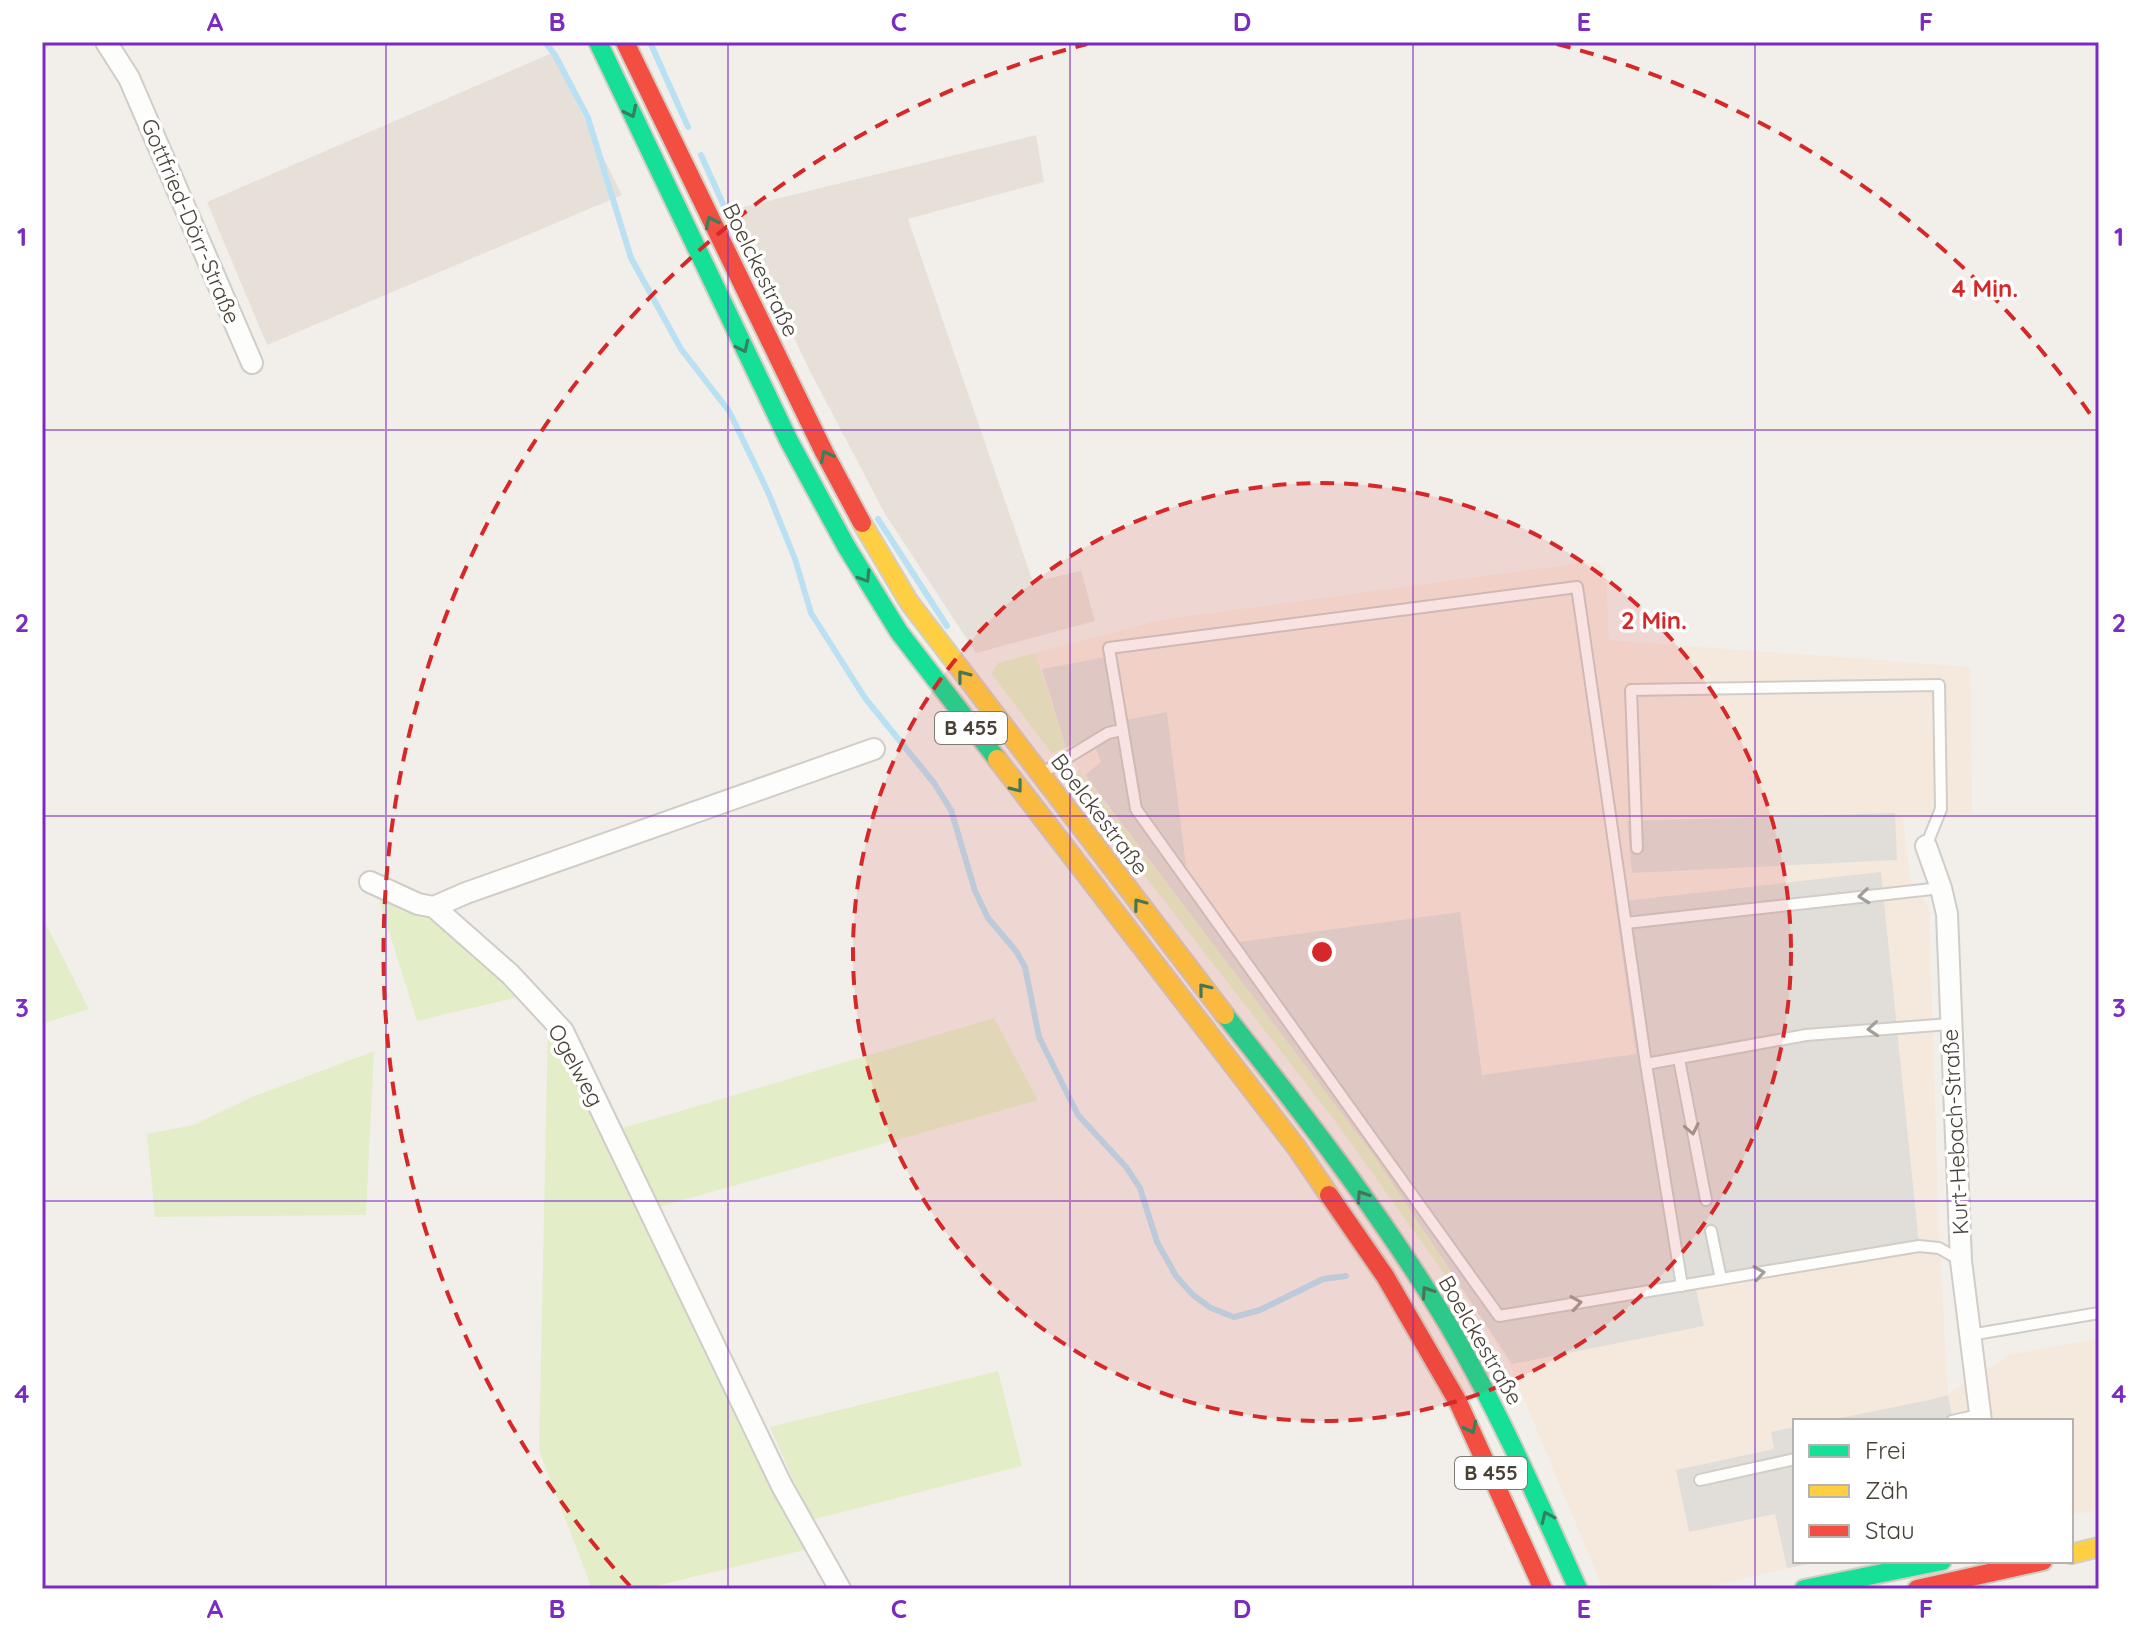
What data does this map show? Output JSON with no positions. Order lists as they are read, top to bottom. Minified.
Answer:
{"streets":{"main road":["Boelckestraße","B 455"],"street":["Gottfried-Dörr-Straße","Ogelweg","Kurt-Hebach-Straße"]},"legend":["Frei","Zäh","Stau"],"grid":{"columns":["A","B","C","D","E","F"],"rows":["1","2","3","4"]},"rings":["4 Min.","2 Min."]}
